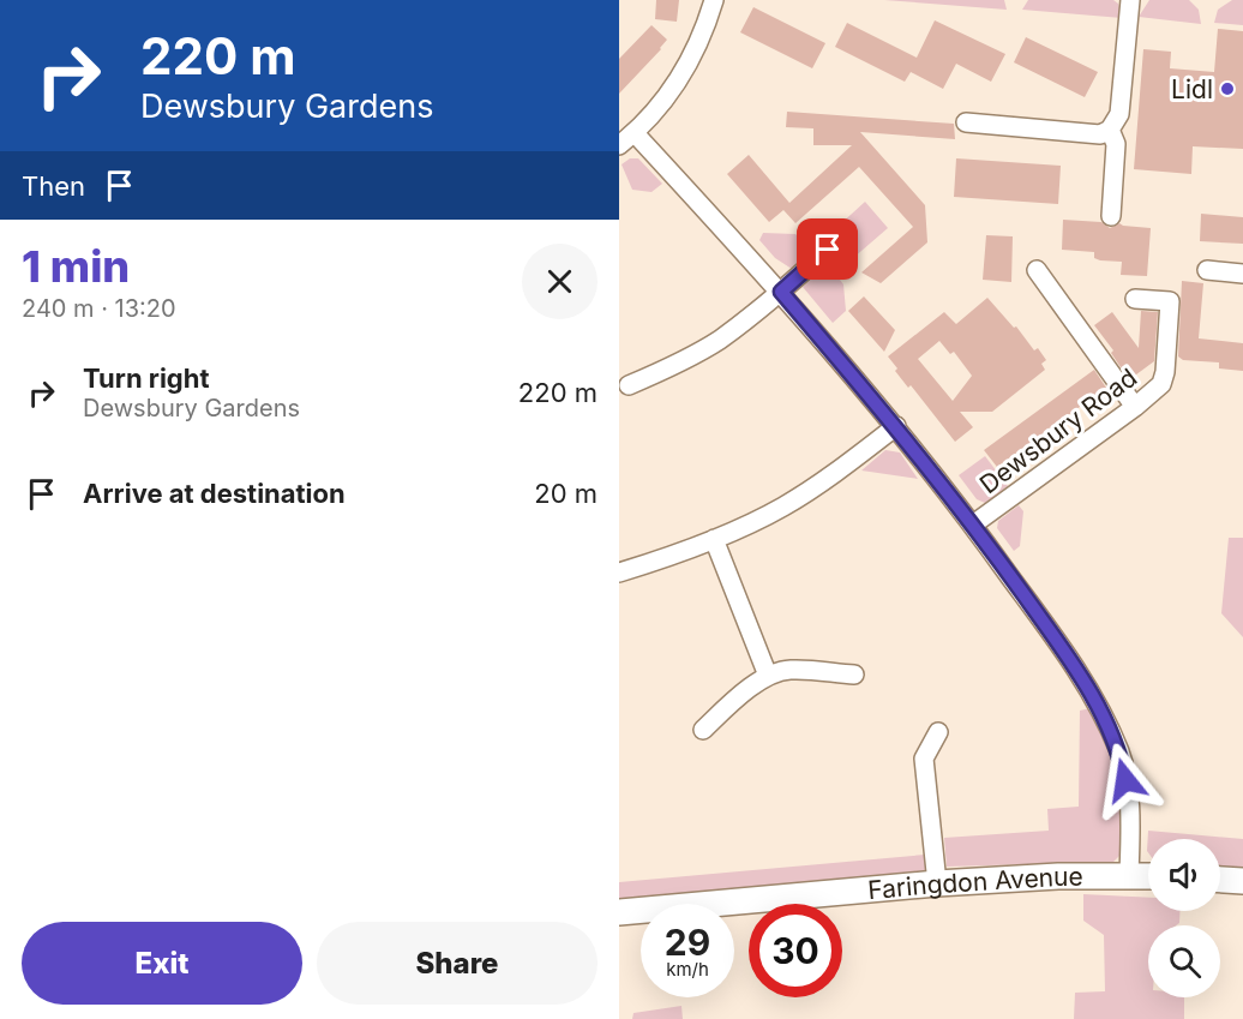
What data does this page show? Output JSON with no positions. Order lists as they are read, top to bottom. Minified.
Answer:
{"streets":{"street":["Dewsbury Road","Faringdon Avenue"]},"crossings":[["Dewsbury Road","Faringdon Avenue"]],"places":["Lidl"],"page":{"turn":["220 m","Dewsbury Gardens"],"then":"Then","heading":["1 min","240 m · 13:20"],"list":[{"name":"Turn right","note":"Dewsbury Gardens","value":"220 m"},{"name":"Arrive at destination","value":"20 m"}],"speed":"29 km/h","limit":"30","buttons":["Exit","Share"]}}
